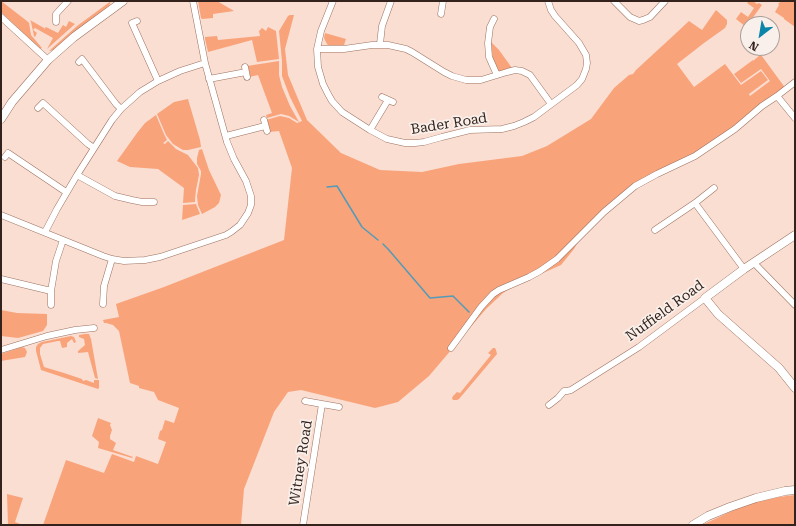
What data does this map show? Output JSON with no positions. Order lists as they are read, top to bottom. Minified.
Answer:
{"streets":{"street":["Bader Road","Nuffield Road","Witney Road"]},"north":"bottom left"}
